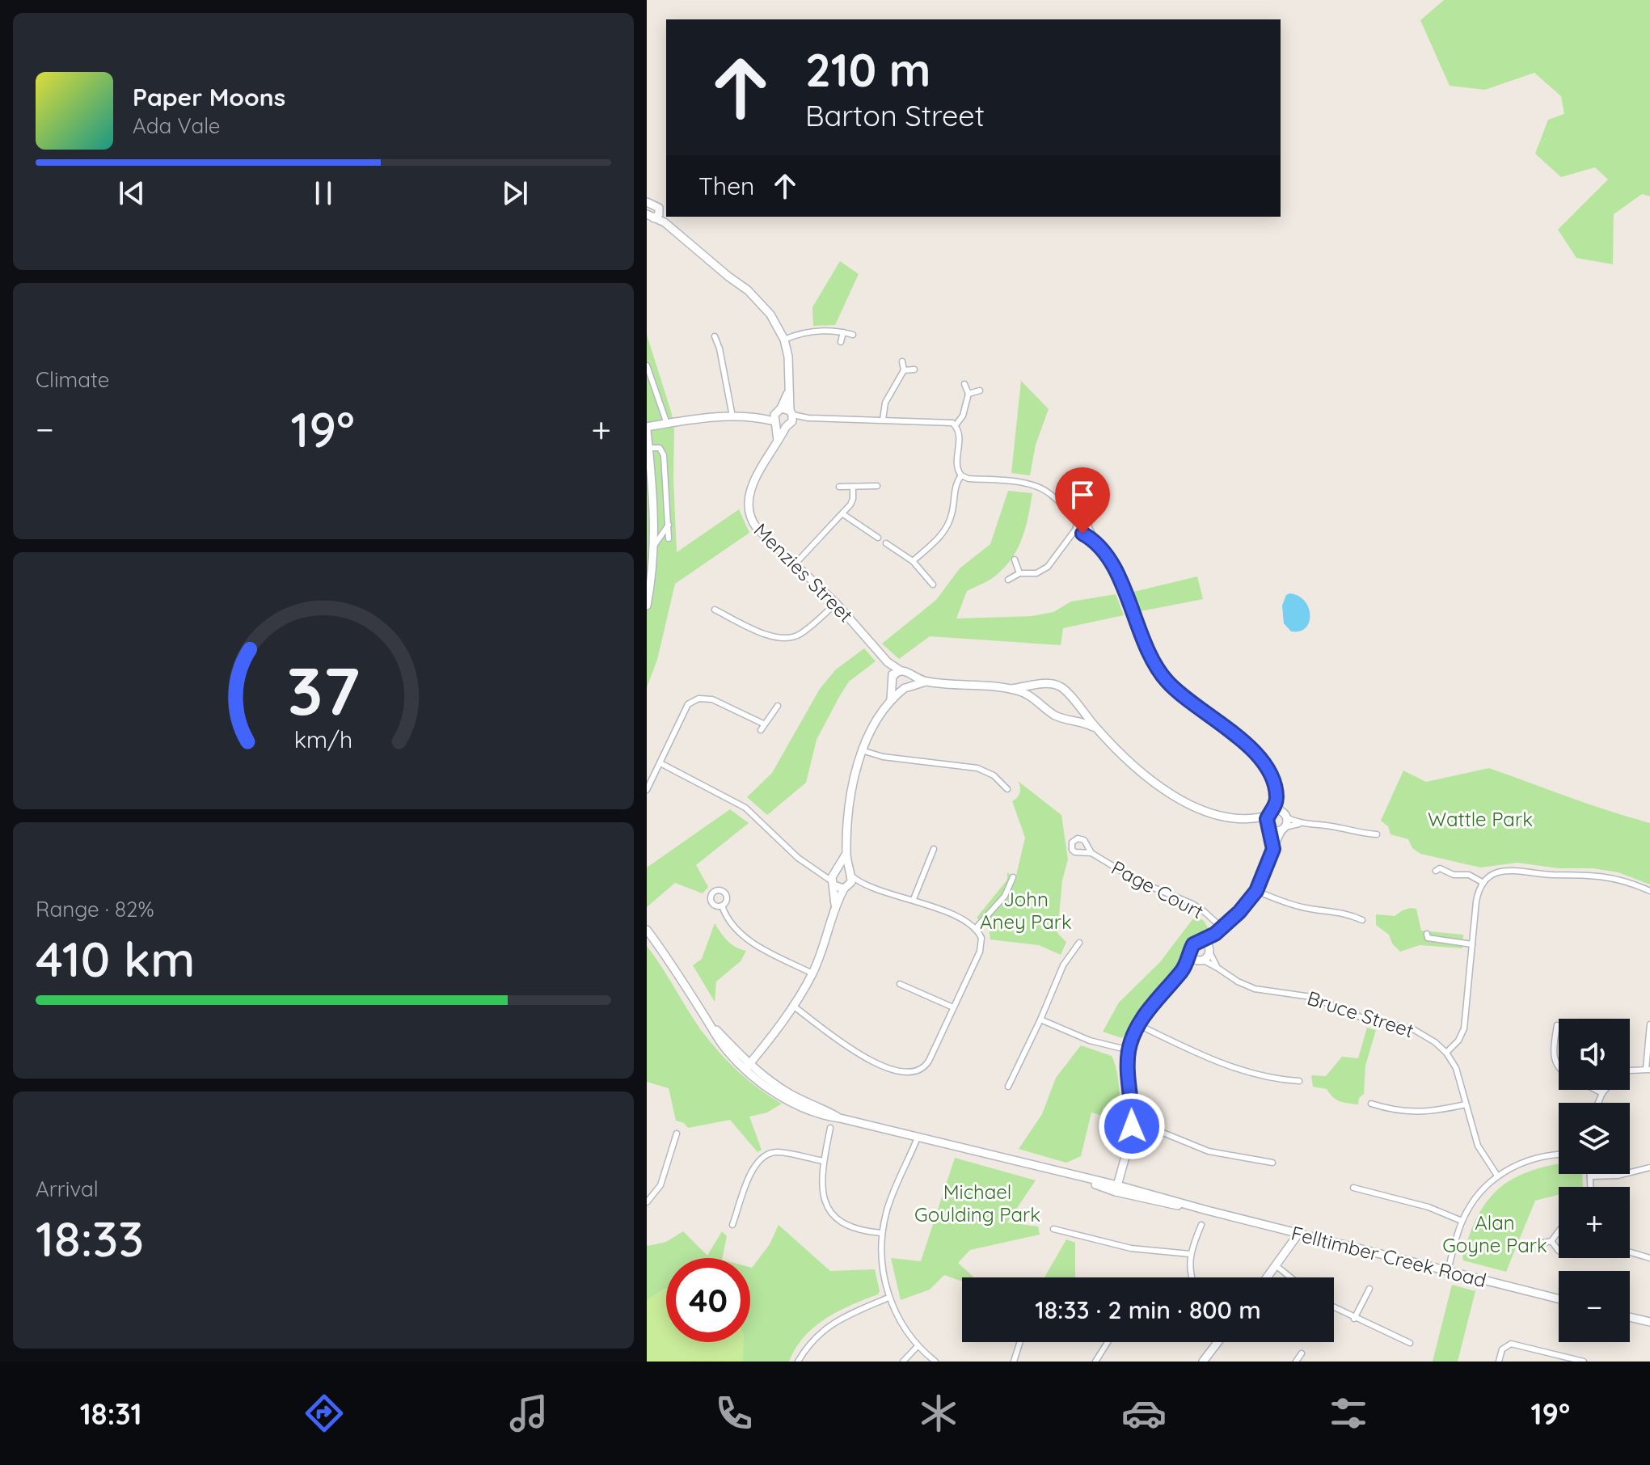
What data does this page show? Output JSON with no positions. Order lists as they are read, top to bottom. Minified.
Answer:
{"streets":{"street":["Menzies Street","Page Court","Bruce Street","Felltimber Creek Road"]},"parks":["Wattle Park","John Aney Park","Michael Goulding Park","Alan Goyne Park"],"page":{"turn":["210 m","Barton Street"],"song":["Paper Moons","Ada Vale"],"then":"Then","tile":["Climate",["Range · 82%","410 km"],["Arrival","18:33"]],"heat":["−","19°","+"],"map_buttons":["+","−"],"limit":"40","trip":"18:33 · 2 min · 800 m","tabs":["18:31","19°"],"gauge":["37","km/h"]}}
